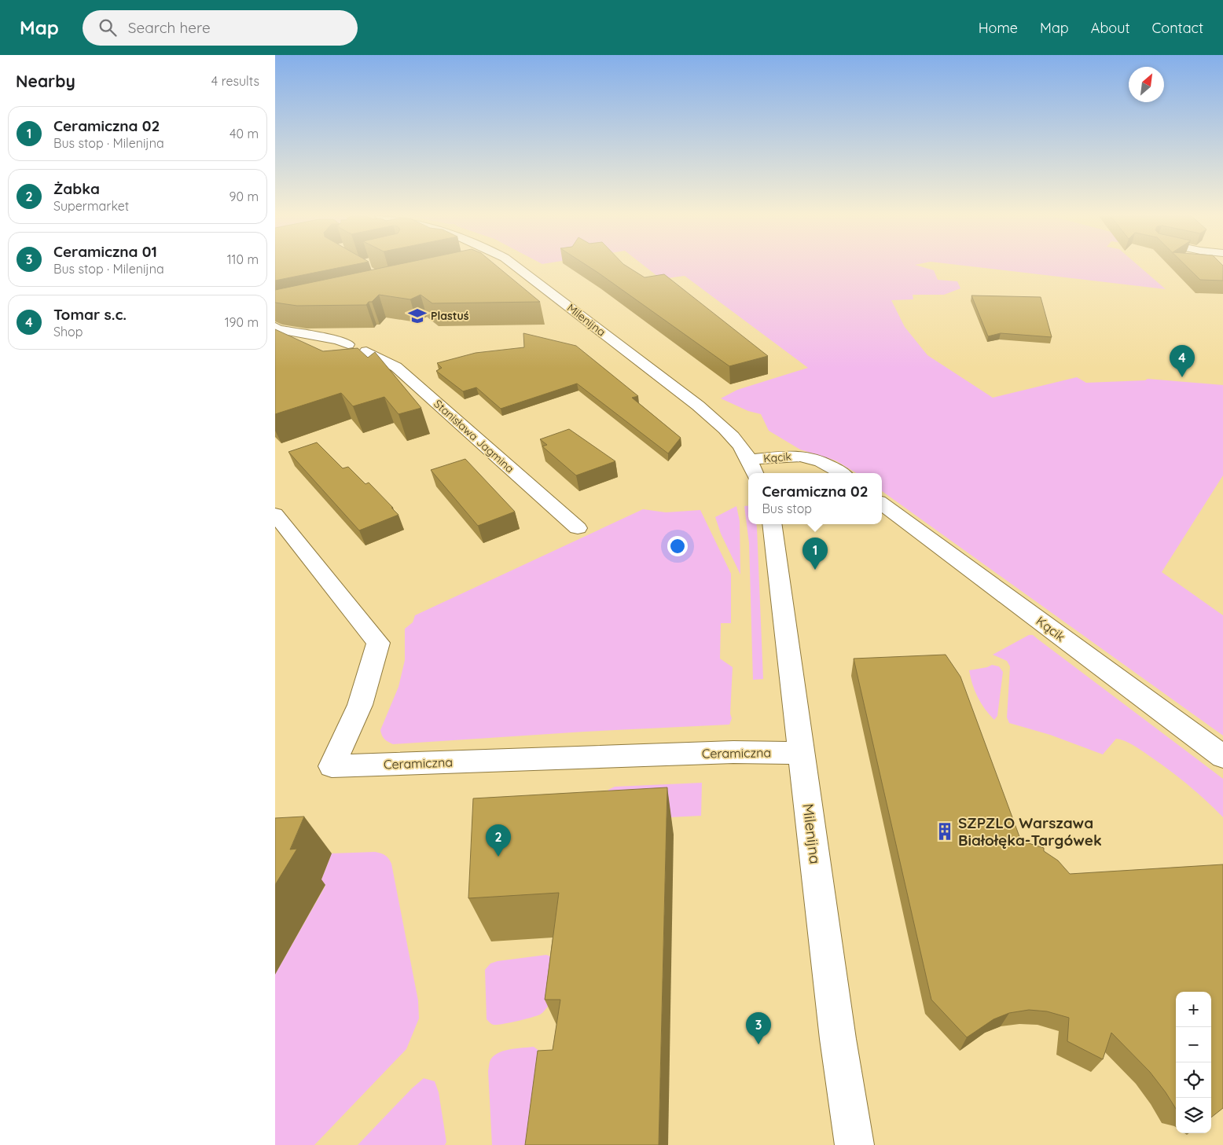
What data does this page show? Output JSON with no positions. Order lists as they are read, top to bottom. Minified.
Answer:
{"streets":{"street":["Milenijna","Stanisława Jagmina","Kącik","Ceramiczna"]},"crossings":[["Milenijna","Kącik"],["Milenijna","Ceramiczna"]],"places":{"school or university":["Plastuś"],"building":["SZPZLO Warszawa Białołęka-Targówek"]},"north":"top right","page":{"header":"Map","search":"Search here","nav":["Home","Map","About","Contact"],"heading":["Nearby","4 results"],"list":[{"mark":"1","name":"Ceramiczna 02","note":"Bus stop · Milenijna","value":"40 m"},{"mark":"2","name":"Żabka","note":"Supermarket","value":"90 m"},{"mark":"3","name":"Ceramiczna 01","note":"Bus stop · Milenijna","value":"110 m"},{"mark":"4","name":"Tomar s.c.","note":"Shop","value":"190 m"}],"pins":["4","1","2","3"],"popup":["Ceramiczna 02","Bus stop"],"map_buttons":["+","−"]}}
